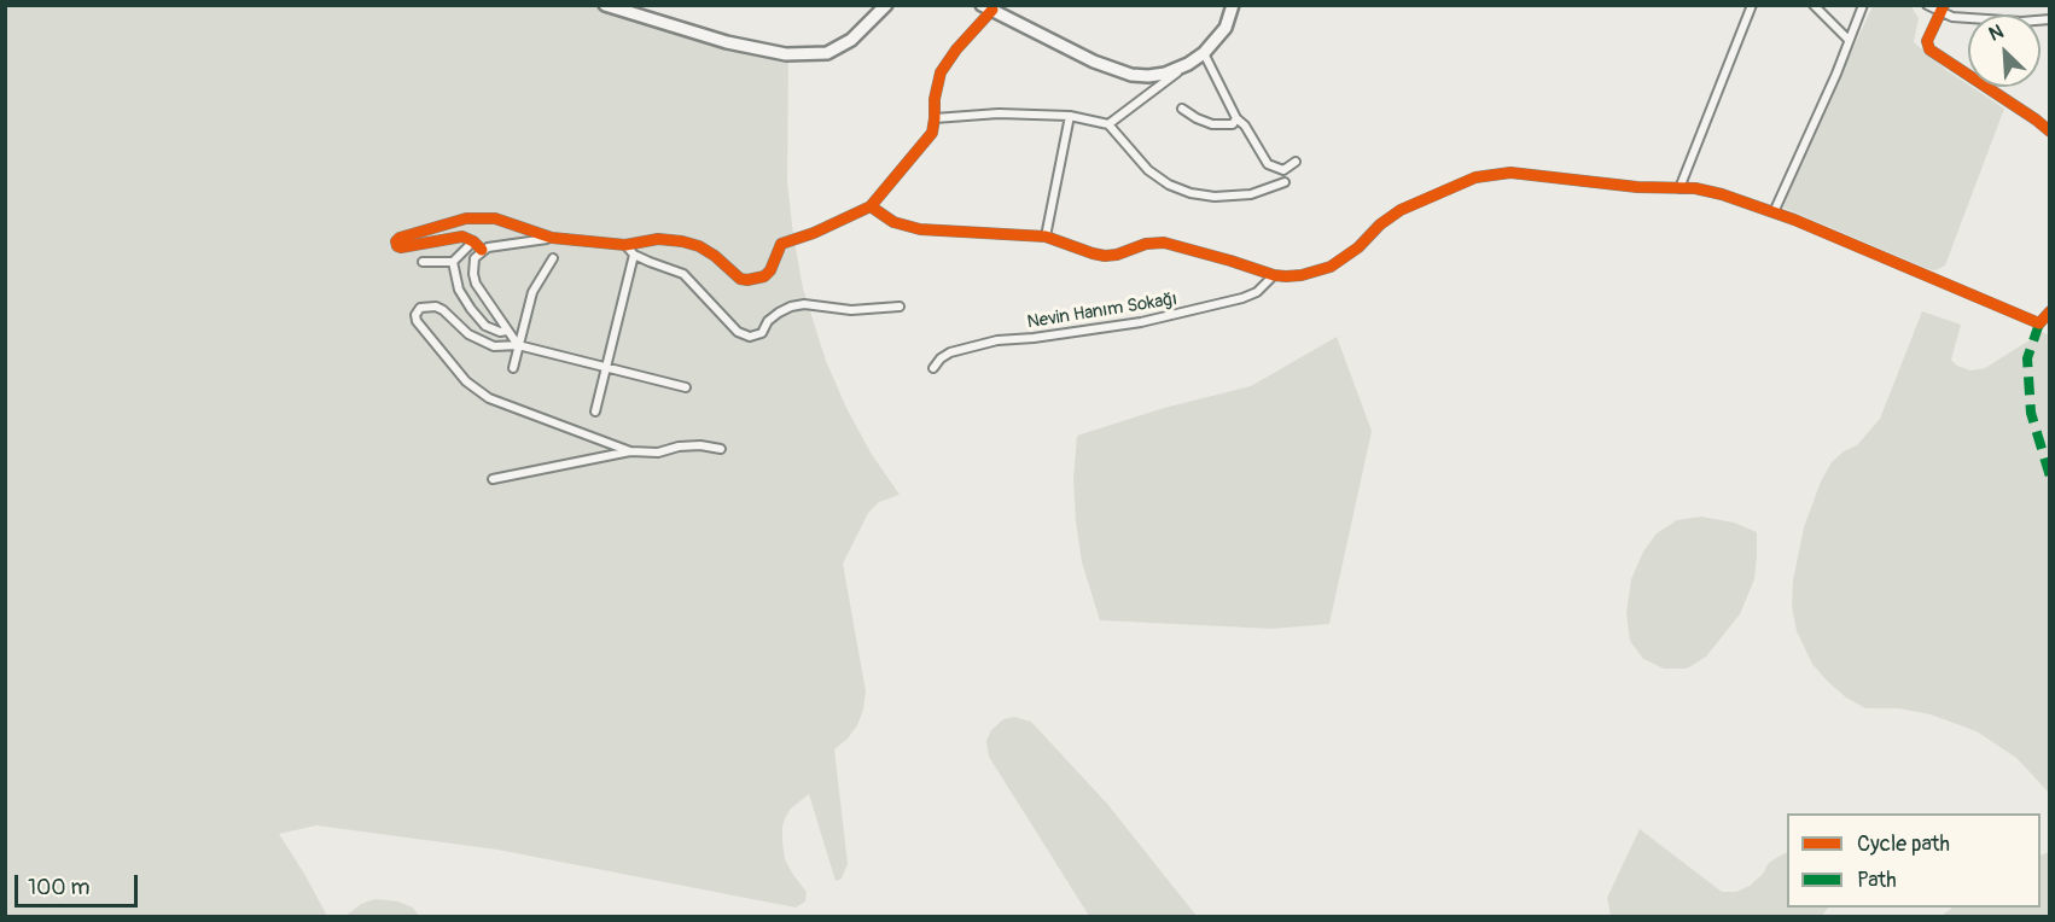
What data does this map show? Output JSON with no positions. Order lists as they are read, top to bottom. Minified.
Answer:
{"streets":{"street":["Nevin Hanım Sokağı"]},"legend":["Cycle path","Path"],"scale_bar":"100 m","north":"top left"}
